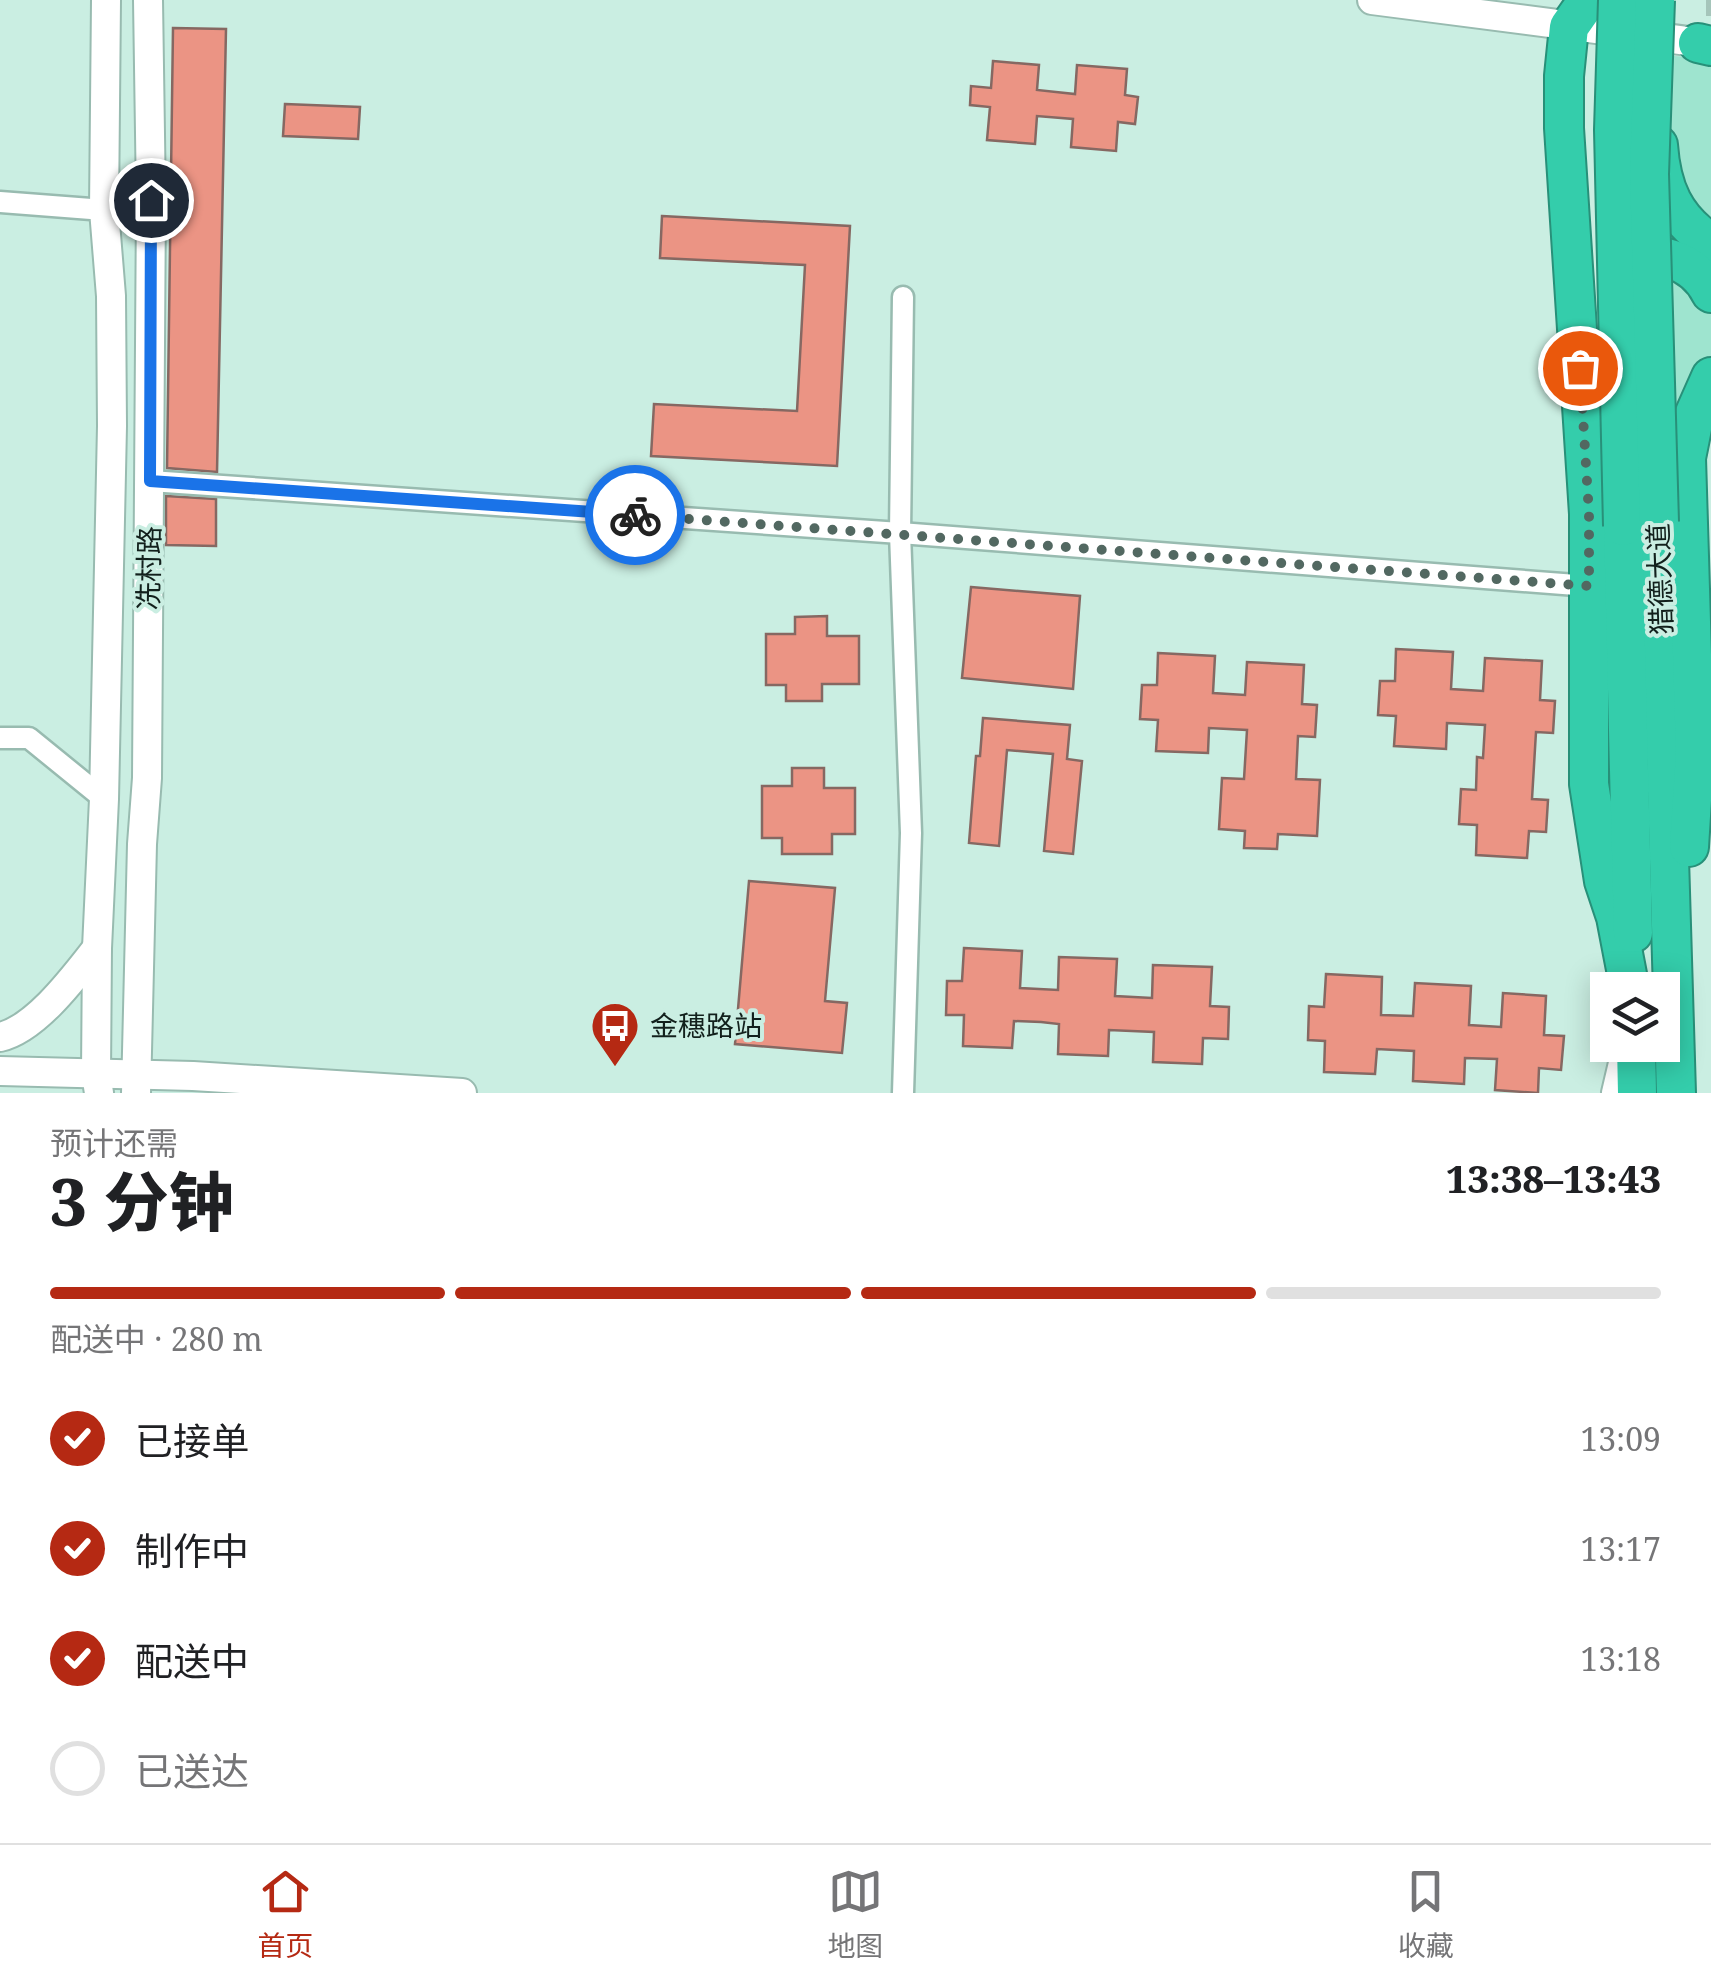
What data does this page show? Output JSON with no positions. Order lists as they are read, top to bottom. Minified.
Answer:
{"streets":{"highway":["猎德大道"],"main road":["冼村路"]},"places":{"bus stop":["金穗路站"]},"page":{"heading":["3 分钟","预计还需","13:38–13:43"],"bar":"配送中 · 280 m","list":[["已接单","13:09"],["制作中","13:17"],["配送中","13:18"],"已送达"],"tabs":["首页","地图","收藏"]}}
